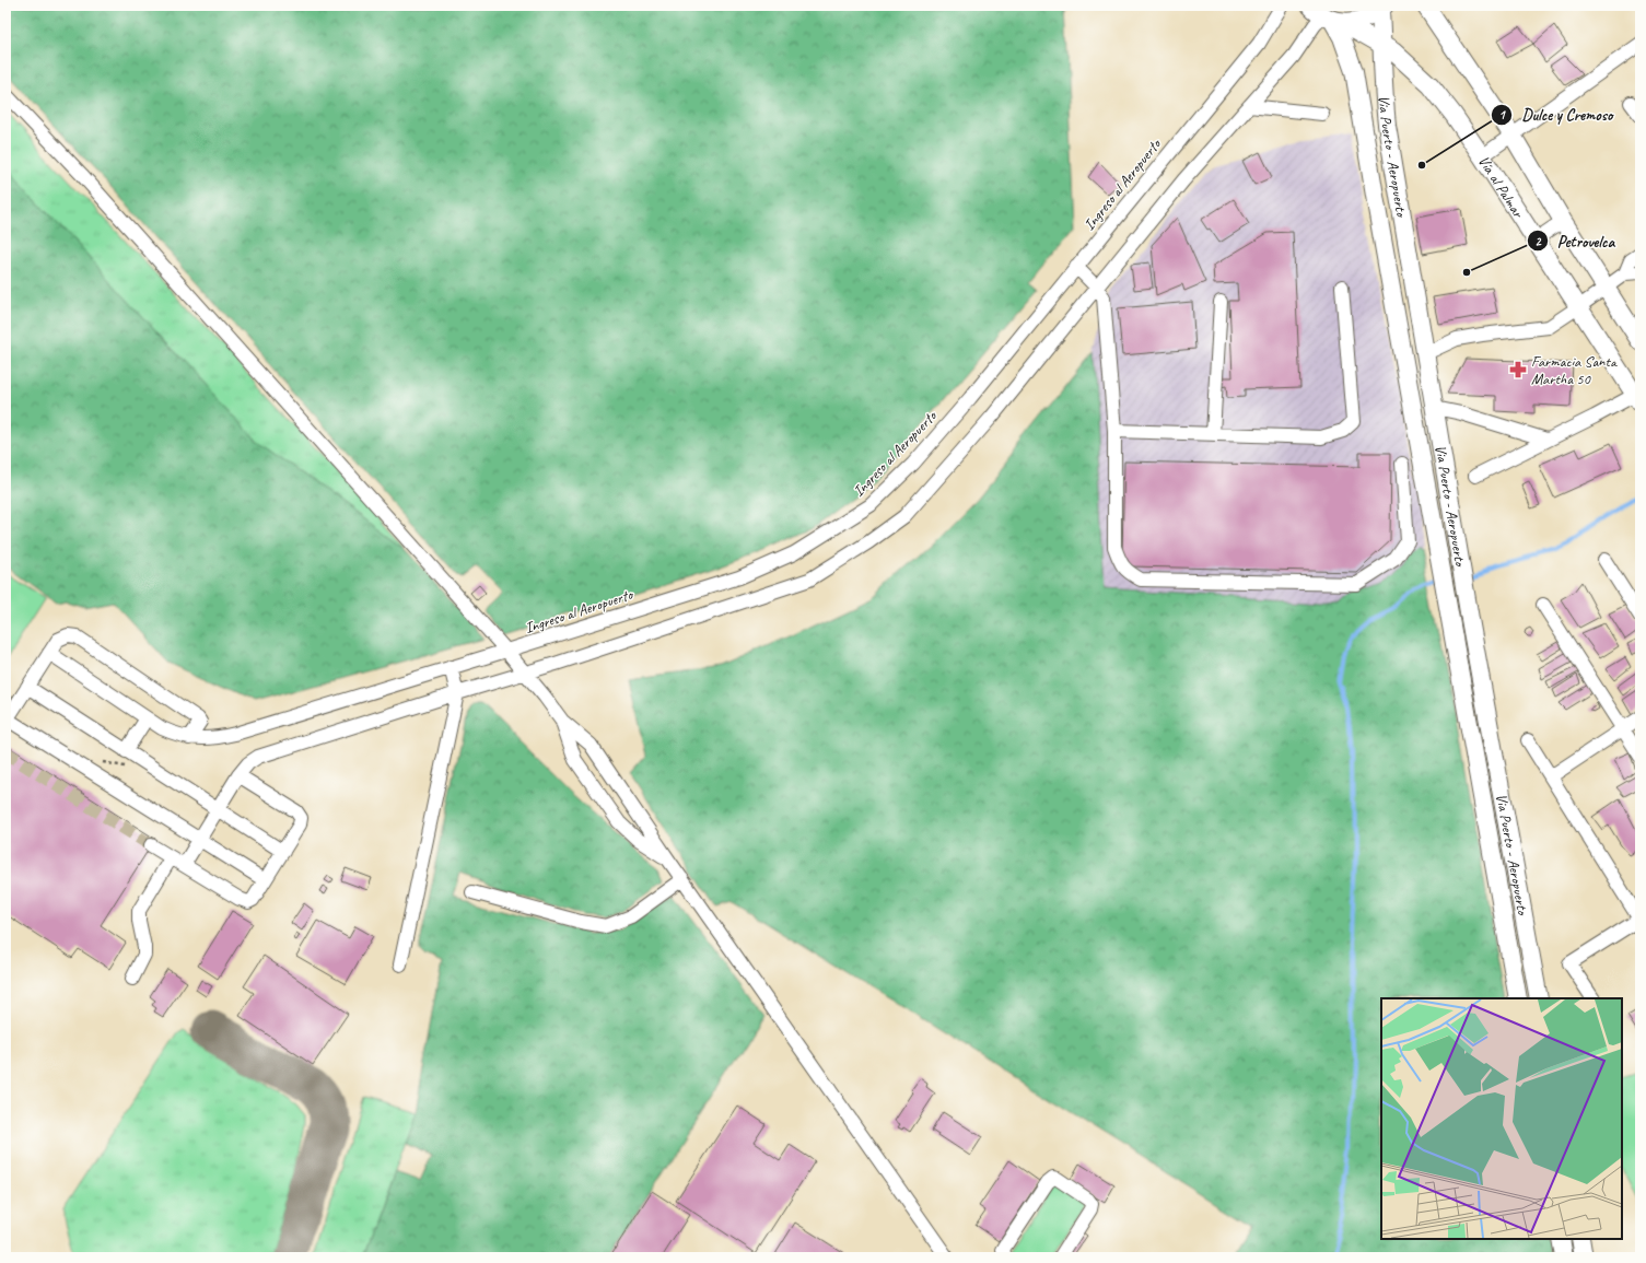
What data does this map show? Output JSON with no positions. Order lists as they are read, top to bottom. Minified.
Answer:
{"streets":{"main road":["Via Puerto - Aeropuerto","Vía al Palmar"],"street":["Ingreso al Aeropuerto"]},"crossings":[["Via Puerto - Aeropuerto","Vía al Palmar"]],"places":{"other":["Dulce y Cremoso","Petrovelca"],"pharmacy":["Farmacia Santa Martha 50"]}}
